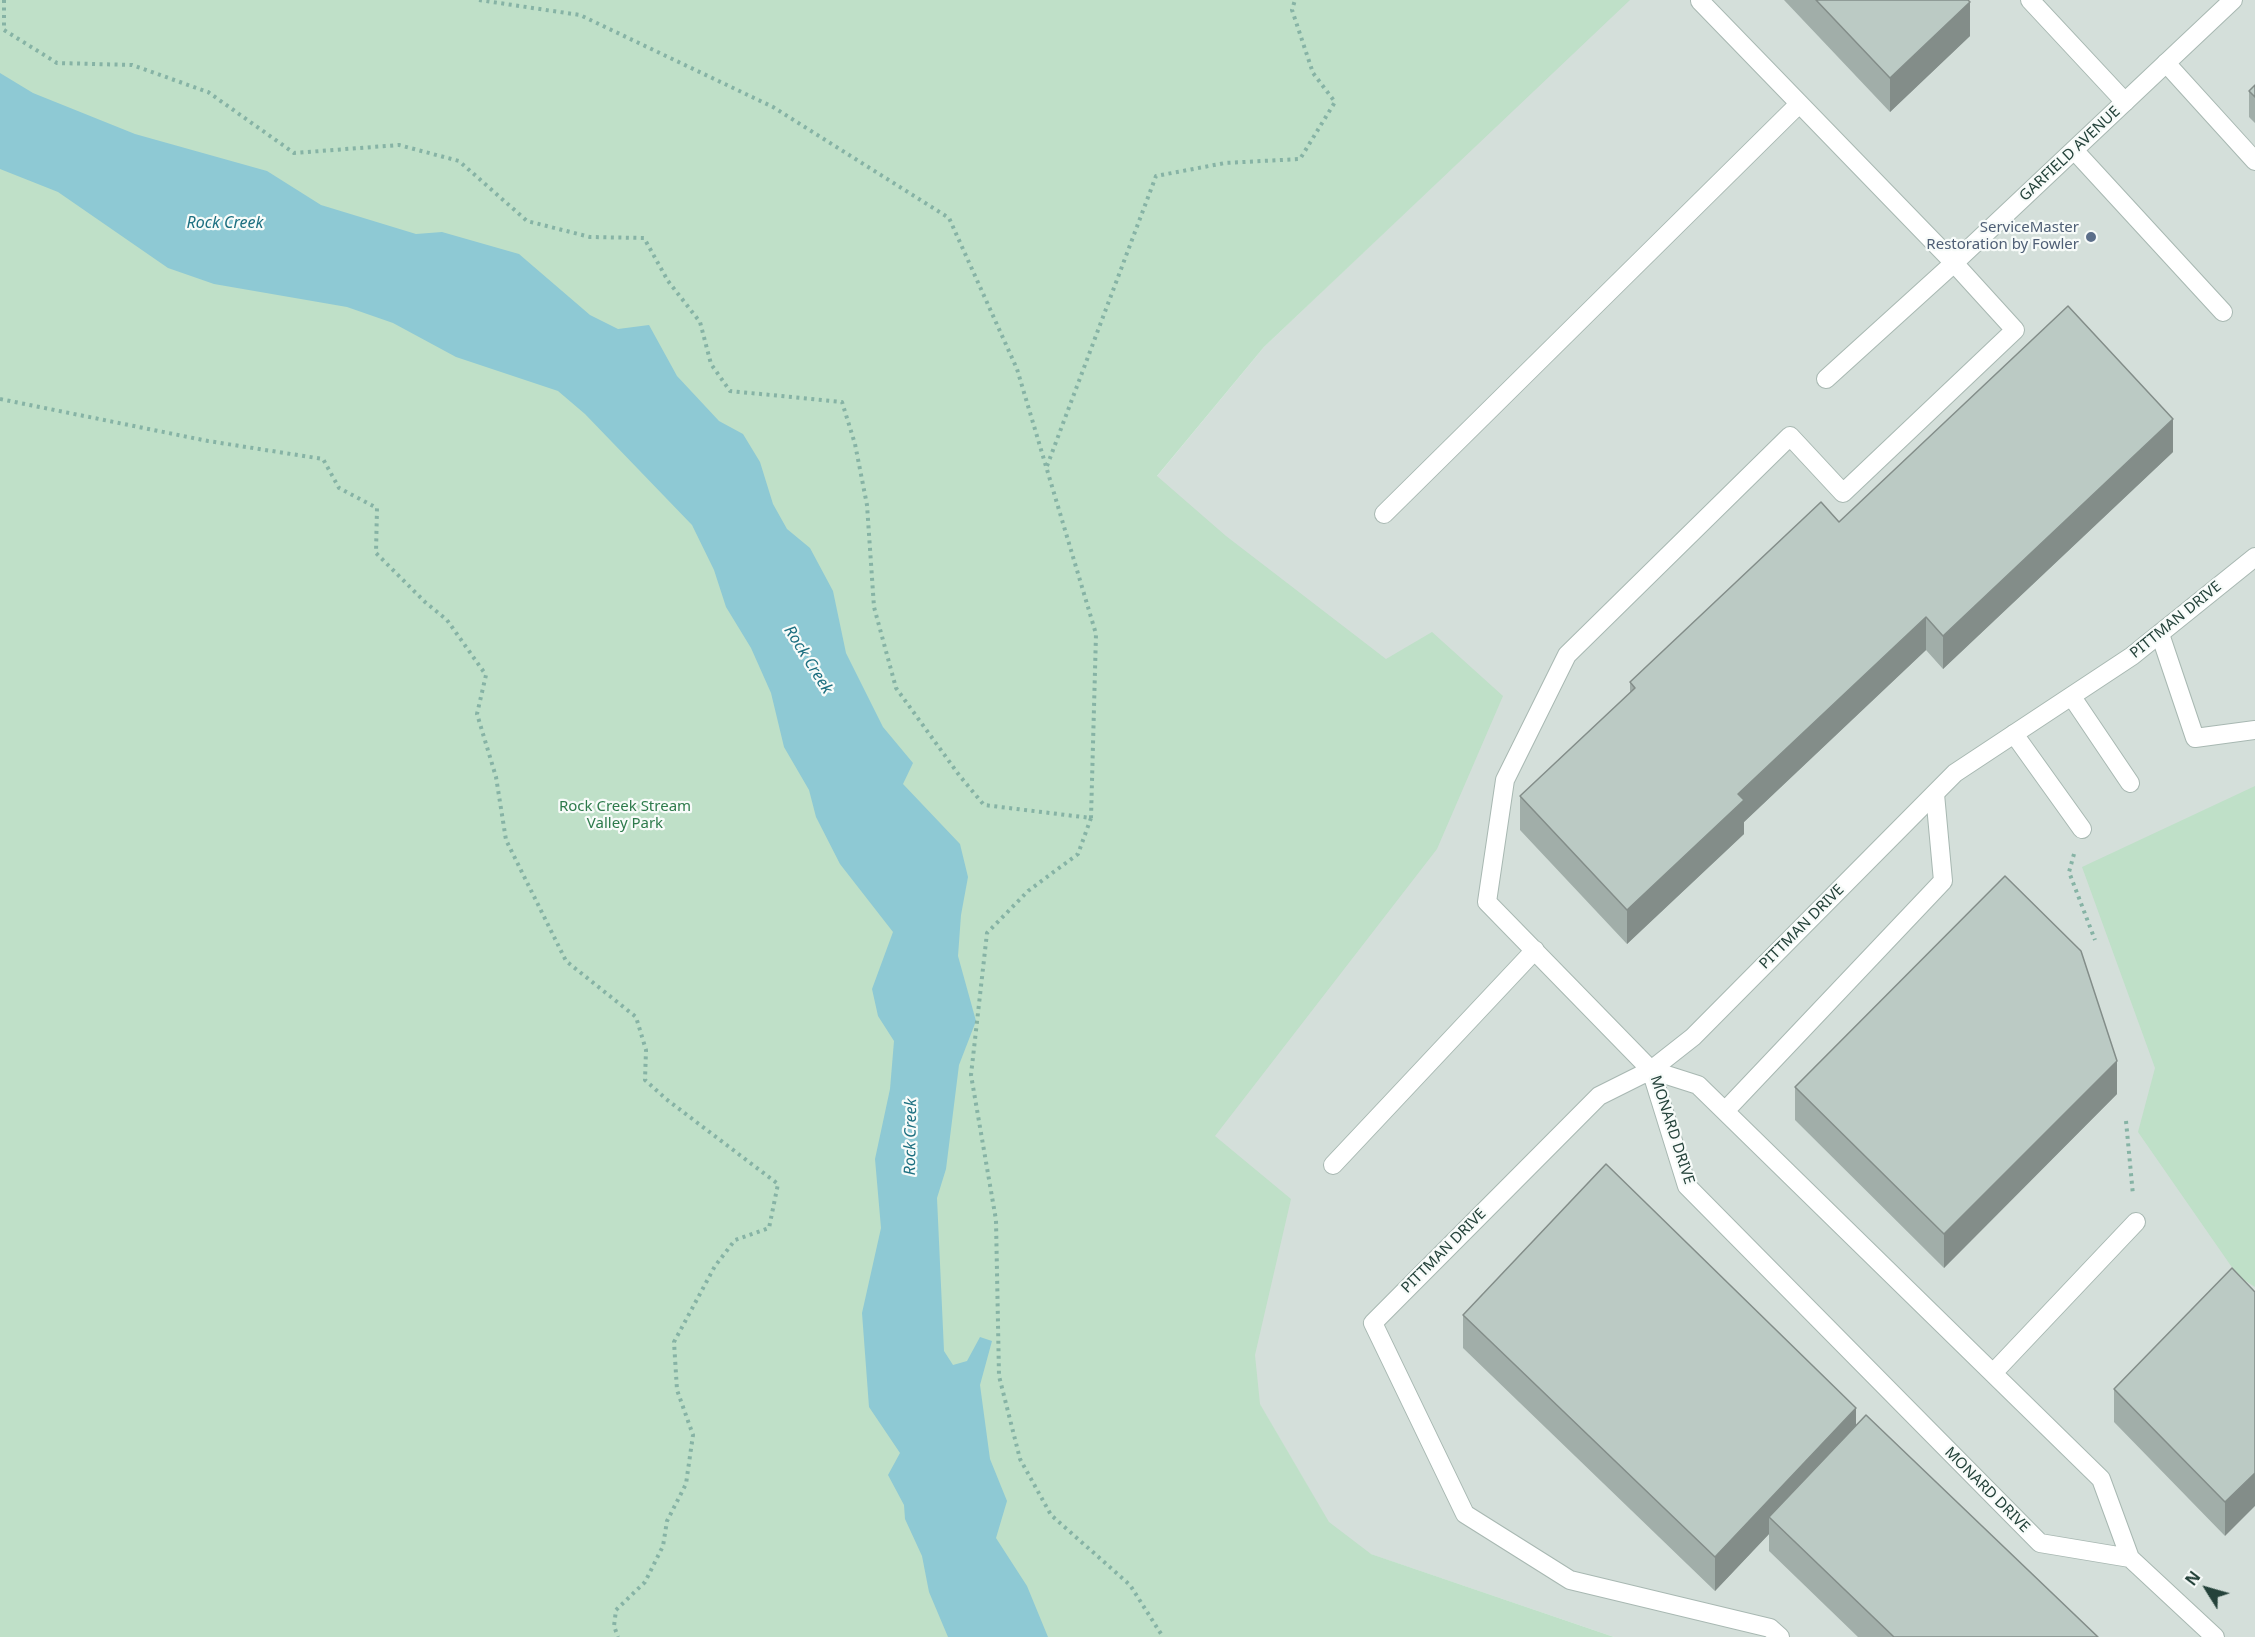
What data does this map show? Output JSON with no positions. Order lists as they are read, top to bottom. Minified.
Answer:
{"streets":{"street":["GARFIELD AVENUE","PITTMAN DRIVE","MONARD DRIVE"]},"crossings":[["PITTMAN DRIVE","MONARD DRIVE"]],"water":["Rock Creek"],"parks":["Rock Creek Stream Valley Park"],"places":["ServiceMaster Restoration by Fowler"],"north":"top left"}
